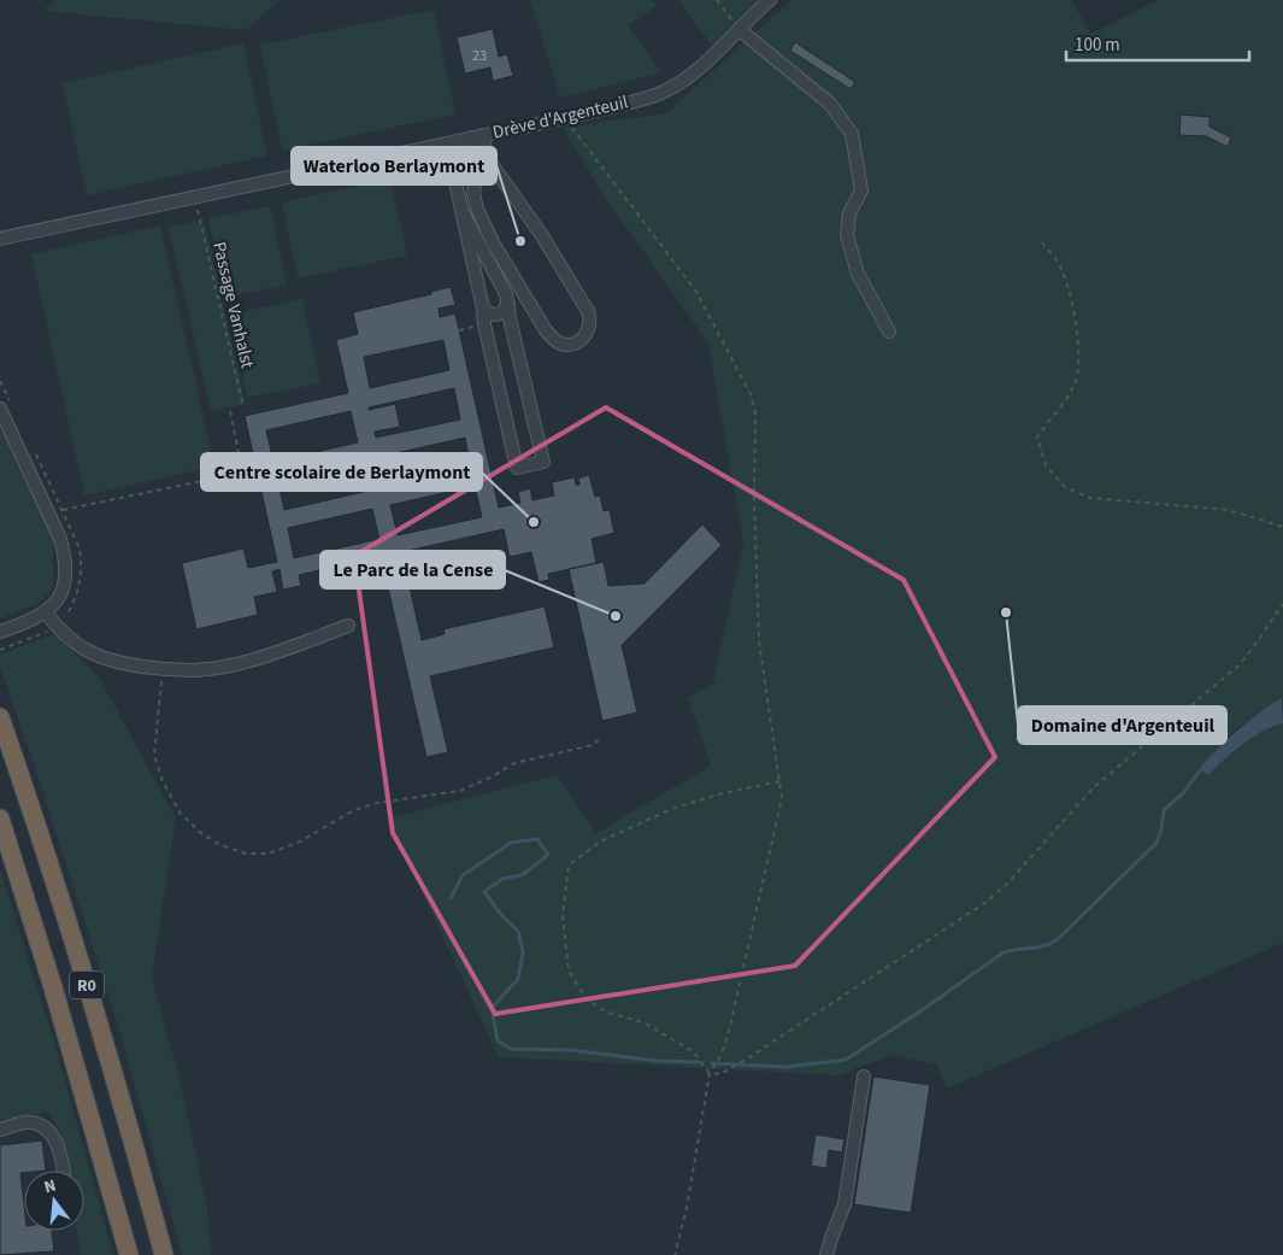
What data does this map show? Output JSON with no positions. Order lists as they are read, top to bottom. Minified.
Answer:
{"streets":{"highway":["R0"],"street":["Drève d'Argenteuil"],"path":["Passage Vanhalst"]},"places":["Waterloo Berlaymont","Centre scolaire de Berlaymont","Domaine d'Argenteuil","Le Parc de la Cense"],"house_numbers":["23"],"scale_bar":"100 m","north":"top"}
